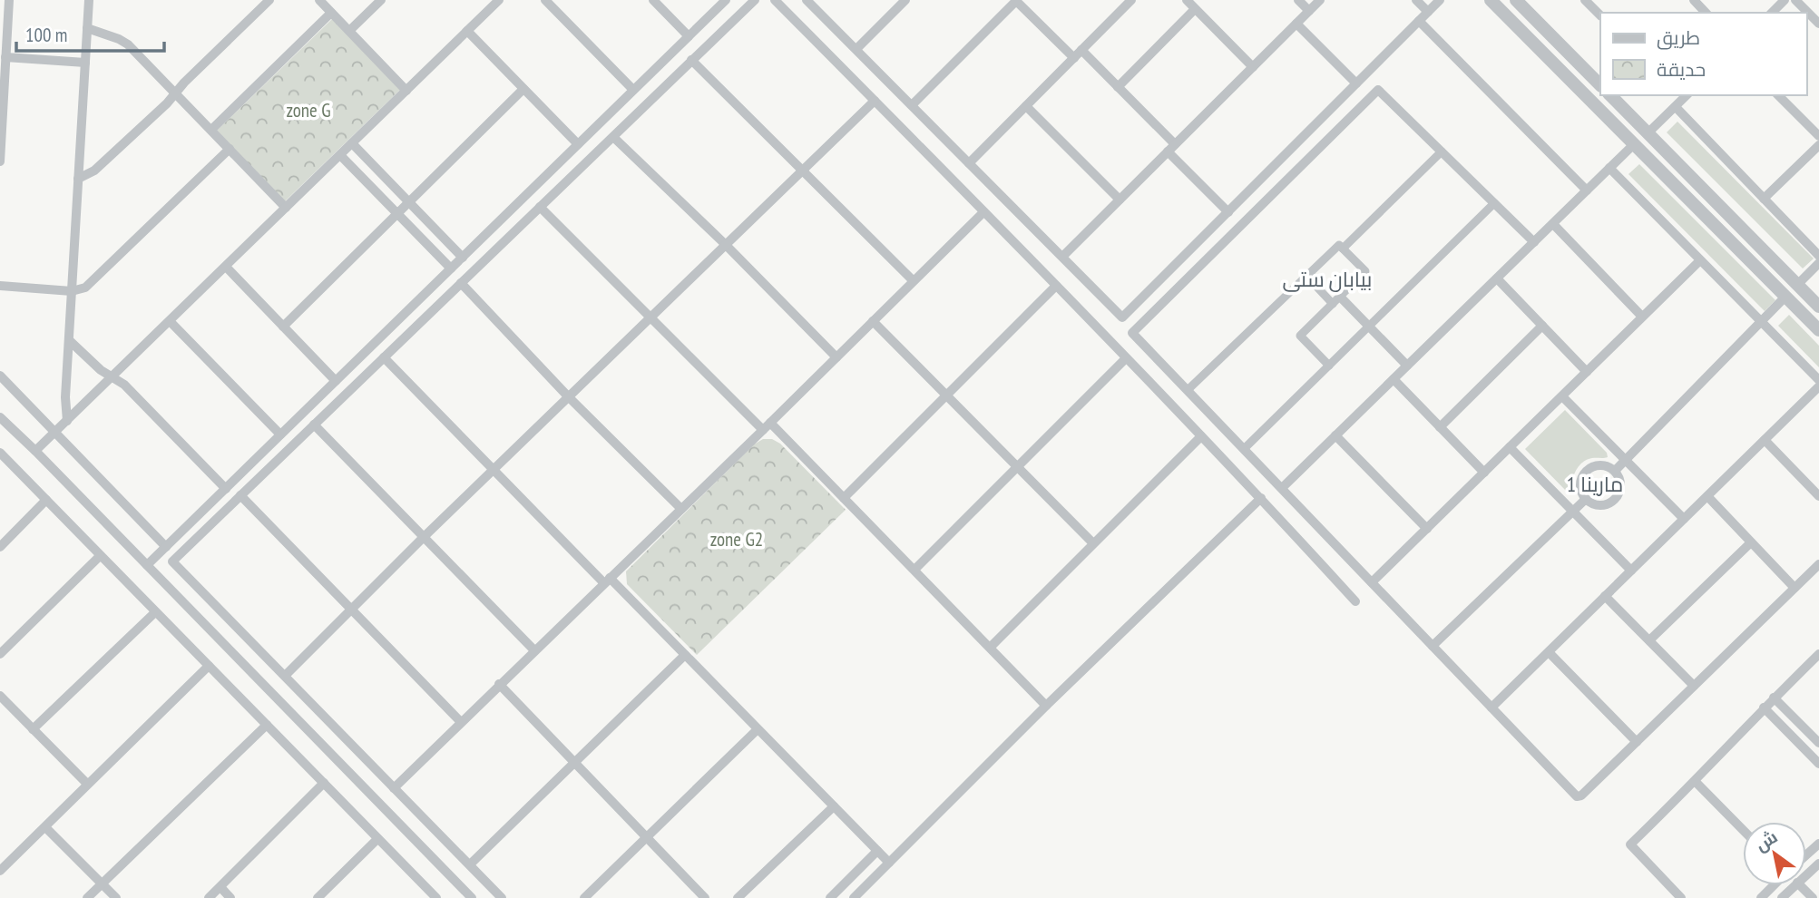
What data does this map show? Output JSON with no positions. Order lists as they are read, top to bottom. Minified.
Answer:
{"districts":["بیابان ستی","مارینا 1"],"parks":["zone G","zone G2"],"legend":["طريق","حديقة"],"scale_bar":"100 m","north":"top left"}
